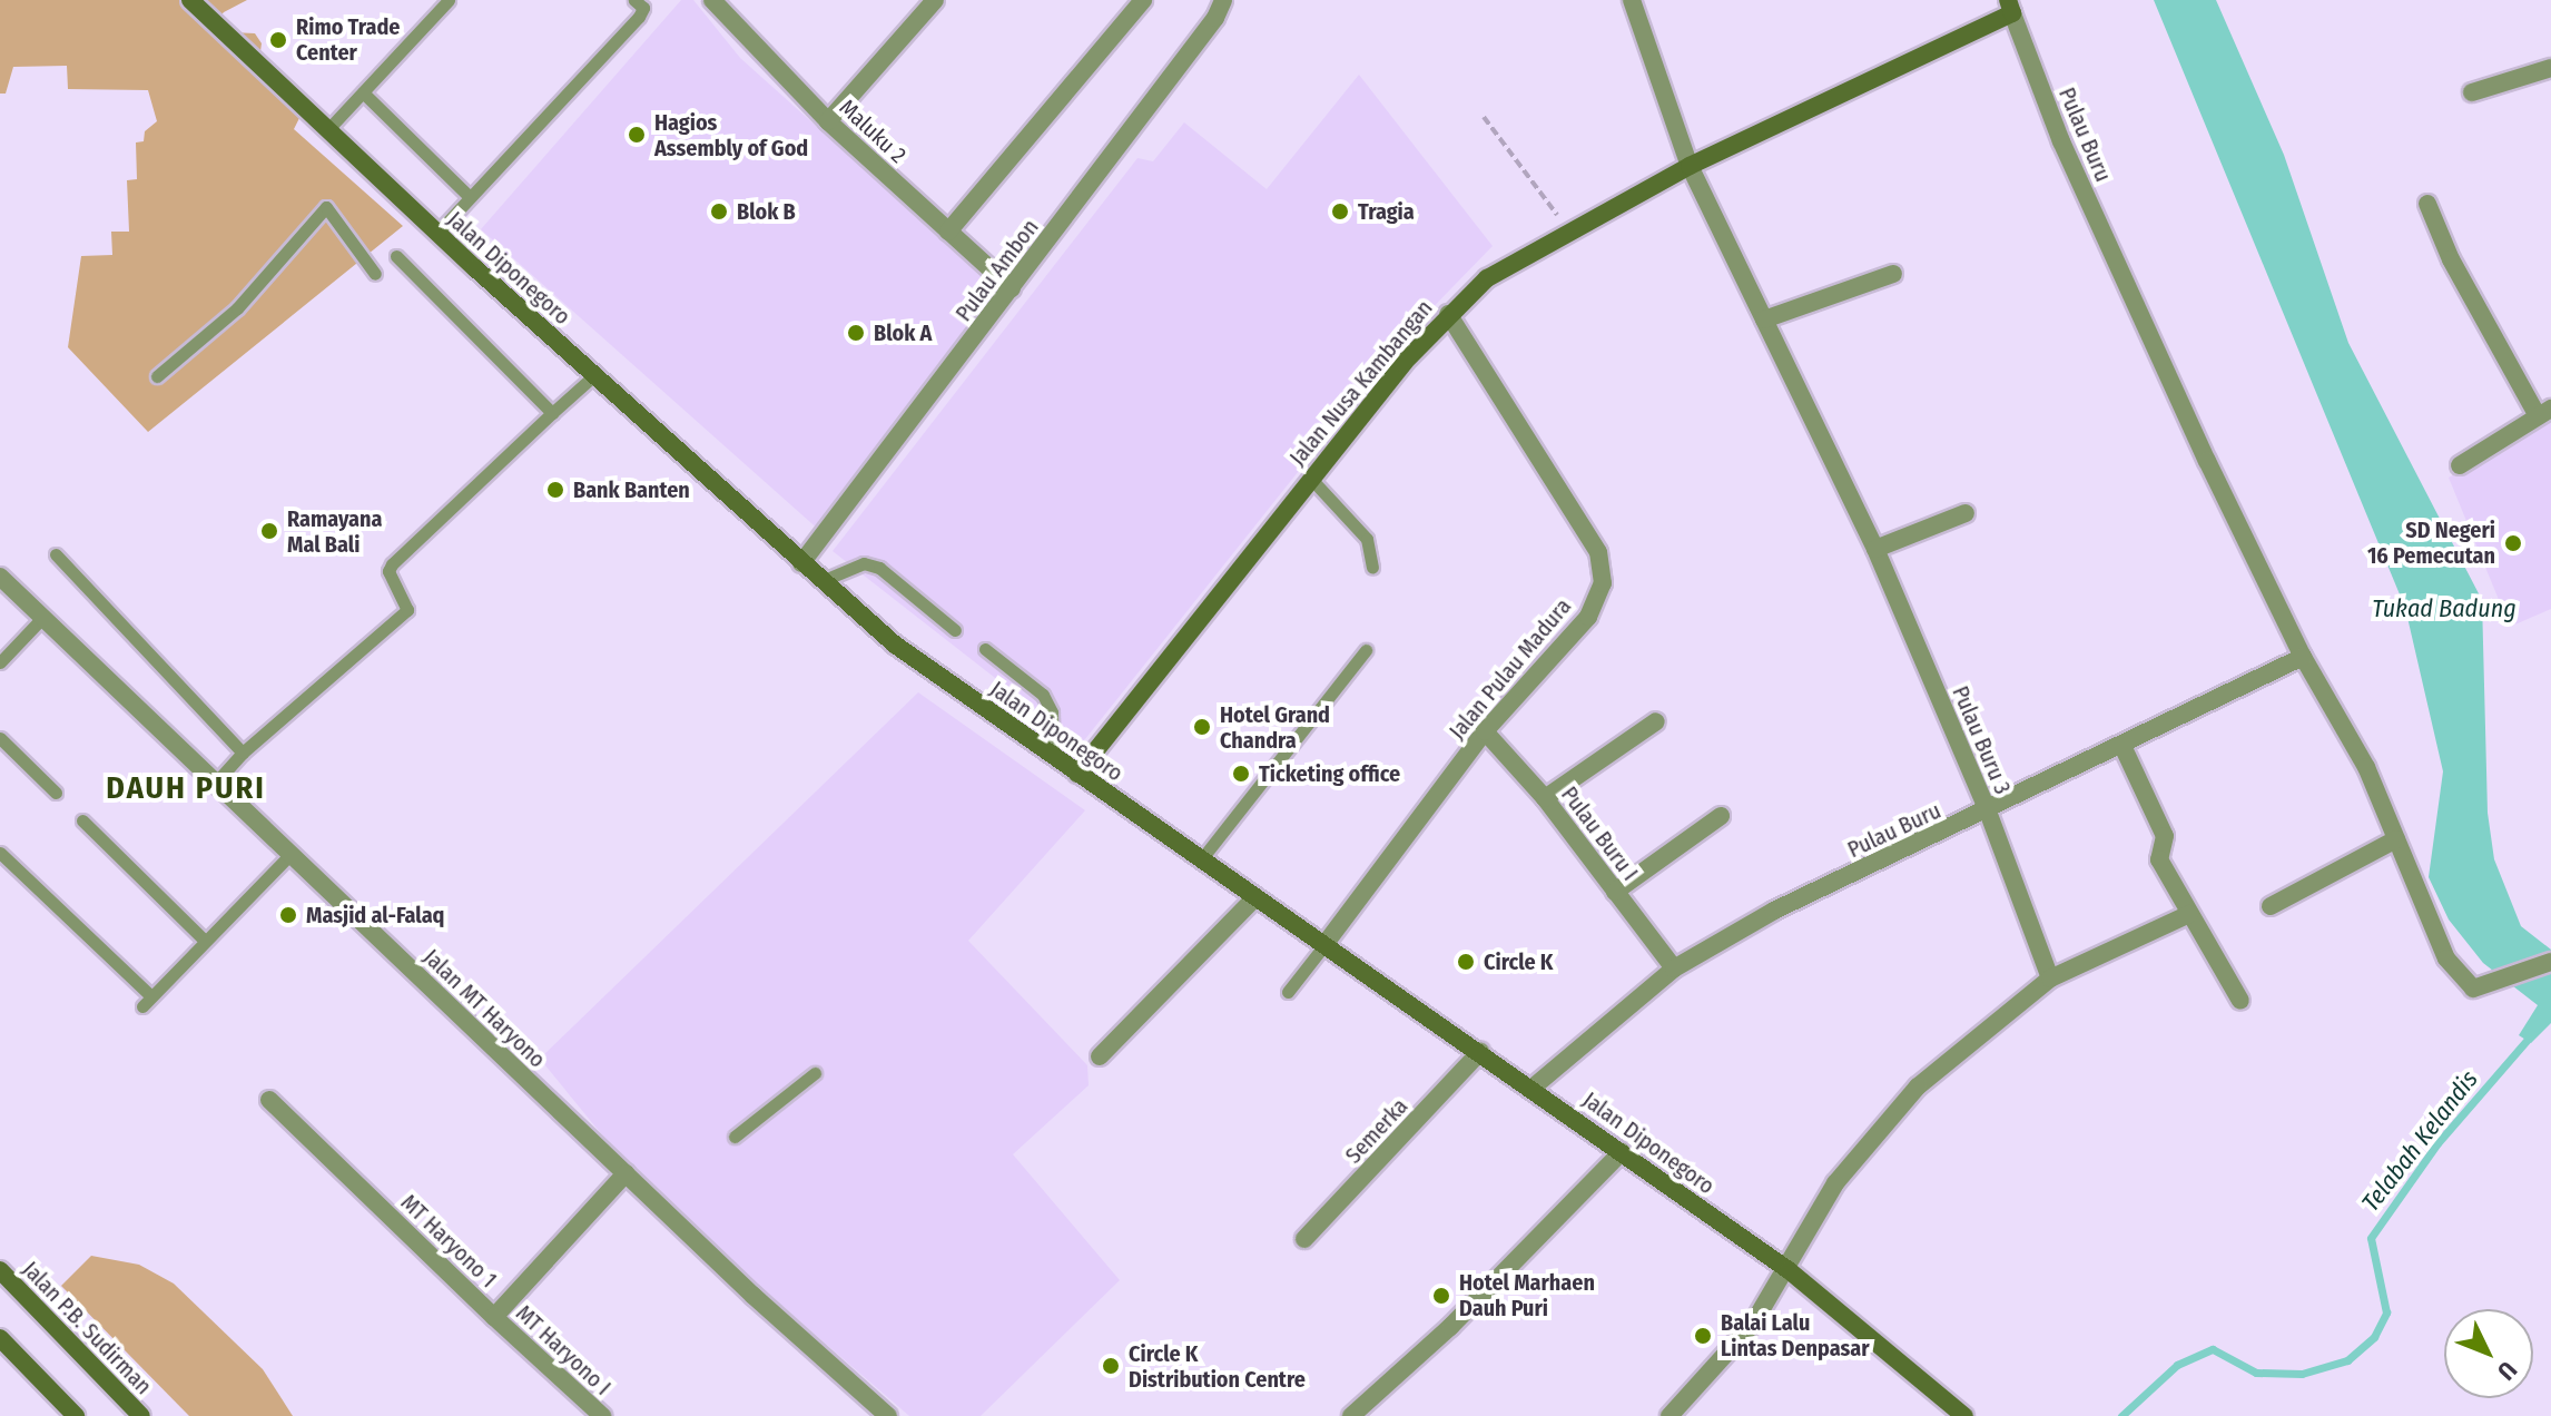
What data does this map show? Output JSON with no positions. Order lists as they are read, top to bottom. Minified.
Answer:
{"streets":{"main road":["Jalan Diponegoro","Jalan Nusa Kambangan","Jalan P.B. Sudirman"],"street":["Maluku 2","Pulau Buru","Pulau Ambon","Jalan Pulau Madura","Pulau Buru 3","Pulau Buru I","Jalan MT Haryono","Semerka","MT Haryono 1","MT Haryono I"]},"crossings":[["Maluku 2","Pulau Ambon"],["Pulau Buru","Jalan Diponegoro"],["Pulau Buru","Jalan Nusa Kambangan"],["Pulau Buru","Pulau Buru 3"],["Pulau Buru","Pulau Buru I"],["Jalan Diponegoro","Pulau Ambon"],["Jalan Diponegoro","Jalan Nusa Kambangan"],["Jalan Diponegoro","Jalan Pulau Madura"],["Jalan Diponegoro","Semerka"],["Jalan Nusa Kambangan","Jalan Pulau Madura"],["Jalan Nusa Kambangan","Pulau Buru 3"],["Jalan Pulau Madura","Pulau Buru I"],["Jalan MT Haryono","MT Haryono 1"],["MT Haryono 1","MT Haryono I"]],"districts":["DAUH PURI"],"water":["Tukad Badung","Telabah Kelandis"],"places":["Rimo Trade Center","Hagios Assembly of God","Blok B","Tragia","Blok A","Bank Banten","Ramayana Mal Bali","SD Negeri 16 Pemecutan","Hotel Grand Chandra","Ticketing office","Masjid al-Falaq","Circle K","Hotel Marhaen Dauh Puri","Balai Lalu Lintas Denpasar","Circle K Distribution Centre"],"north":"bottom right"}
